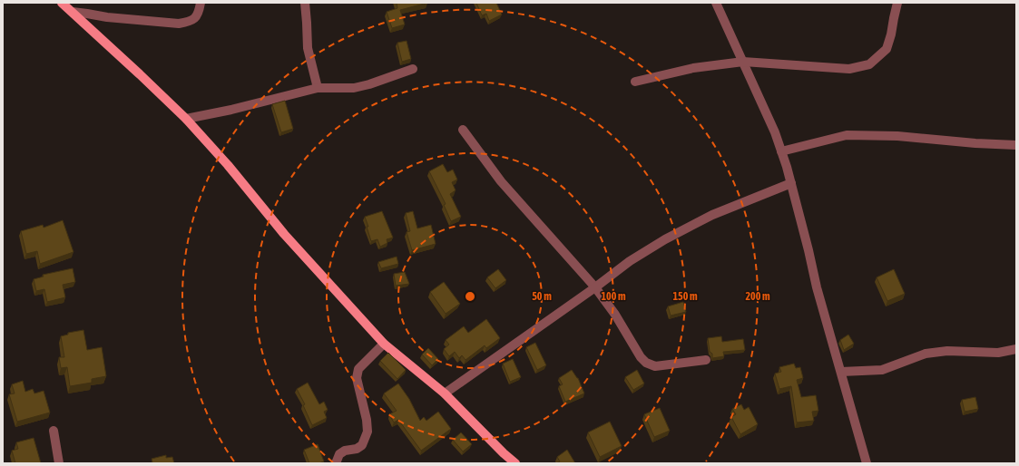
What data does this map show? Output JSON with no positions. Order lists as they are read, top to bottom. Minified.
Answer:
{"rings":["50 m","100 m","150 m","200 m"]}
